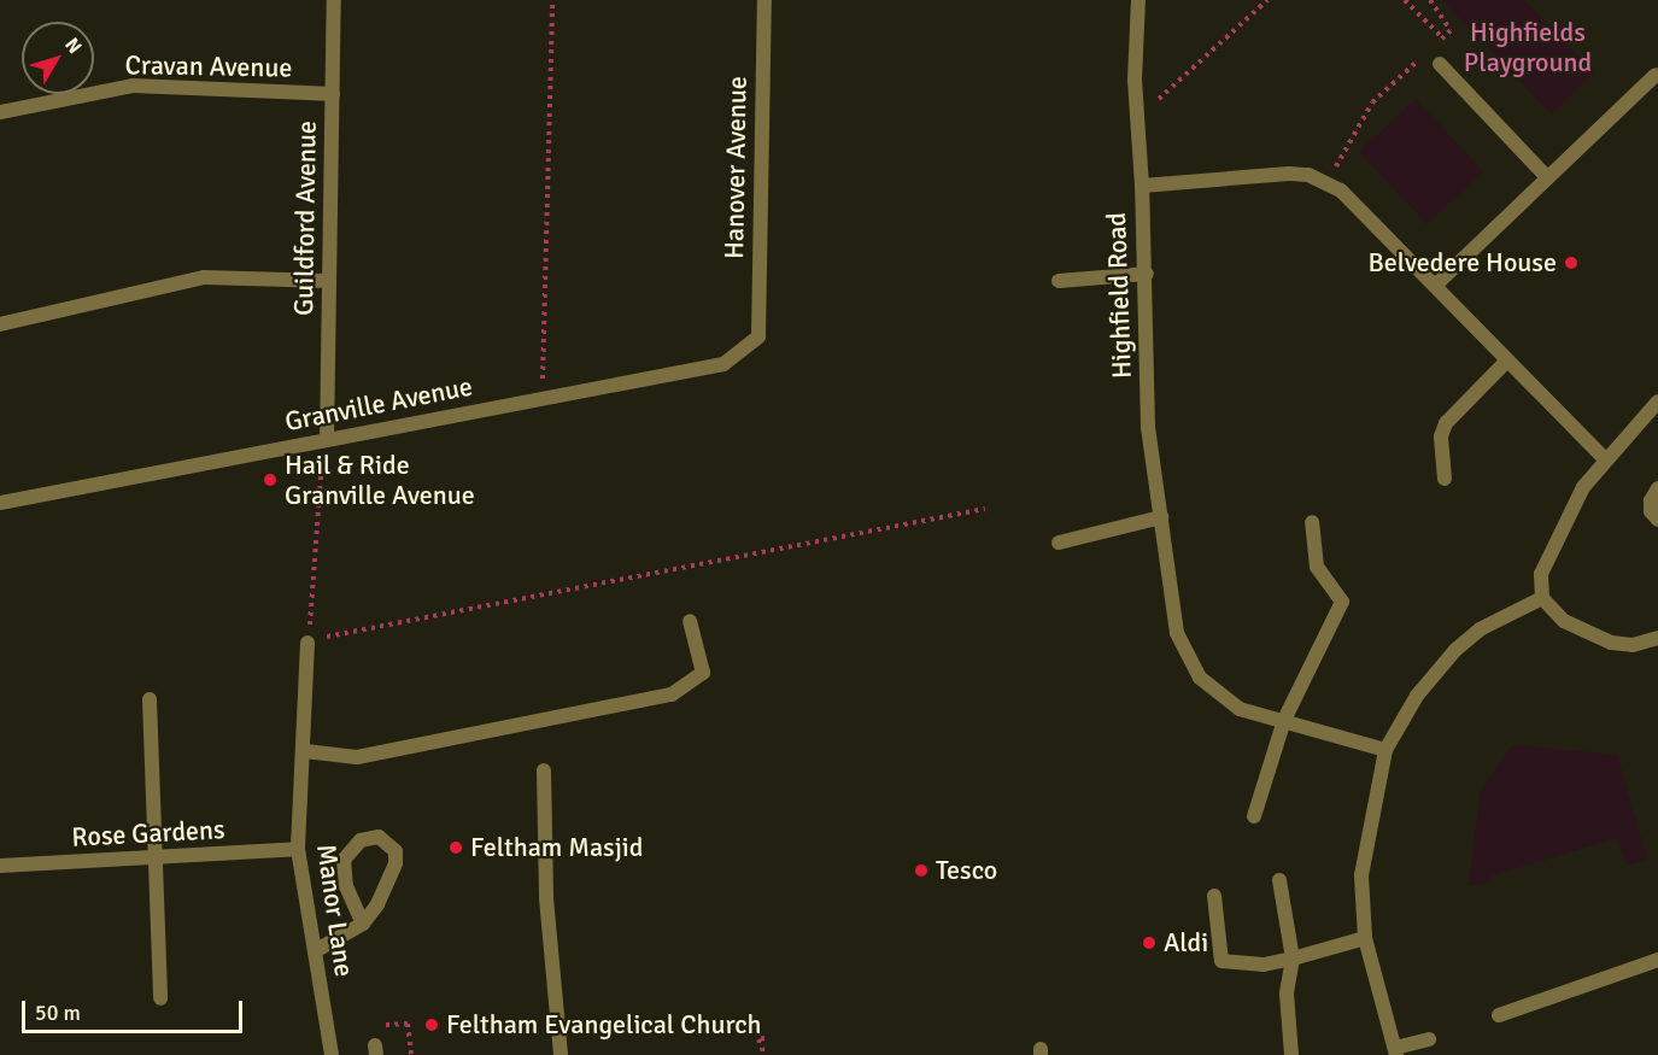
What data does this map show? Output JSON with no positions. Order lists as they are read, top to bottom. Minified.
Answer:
{"streets":{"street":["Cravan Avenue","Hanover Avenue","Guildford Avenue","Highfield Road","Granville Avenue","Rose Gardens","Manor Lane"]},"crossings":[["Cravan Avenue","Guildford Avenue"],["Hanover Avenue","Granville Avenue"],["Guildford Avenue","Granville Avenue"],["Rose Gardens","Manor Lane"]],"parks":["Highfields Playground"],"places":["Belvedere House","Hail & Ride Granville Avenue","Feltham Masjid","Tesco","Aldi","Feltham Evangelical Church"],"scale_bar":"50 m","north":"top right"}
